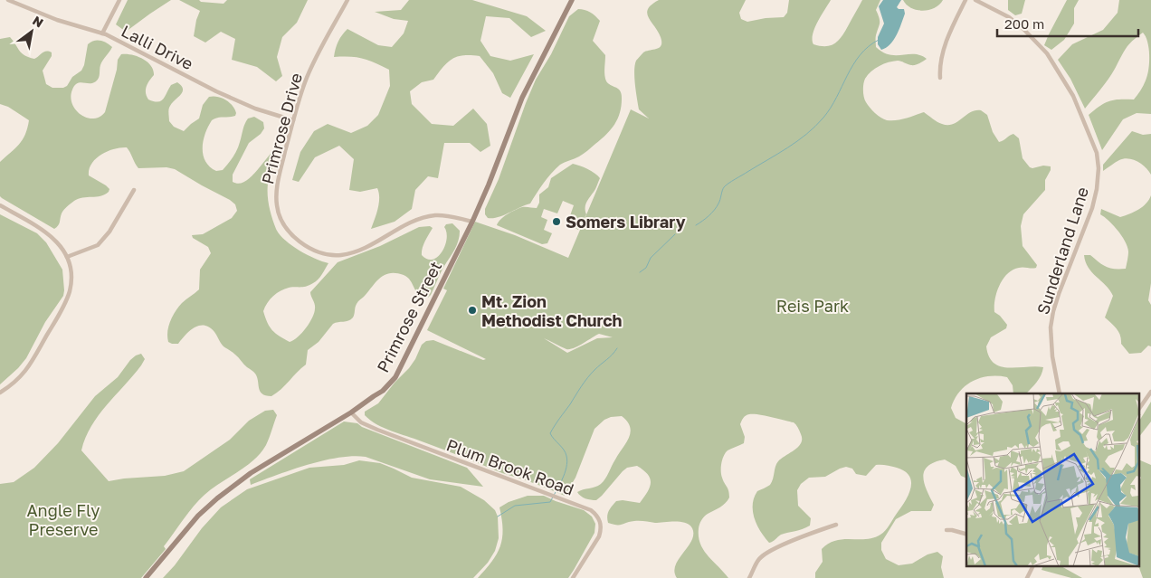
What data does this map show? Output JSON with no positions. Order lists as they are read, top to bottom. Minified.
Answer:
{"streets":{"main road":["Primrose Street"],"street":["Lalli Drive","Primrose Drive","Sunderland Lane","Plum Brook Road"]},"crossings":[["Lalli Drive","Primrose Drive"],["Primrose Drive","Primrose Street"],["Primrose Street","Plum Brook Road"]],"parks":["Reis Park","Angle Fly Preserve"],"places":["Somers Library","Mt. Zion Methodist Church"],"scale_bar":"200 m","north":"top right"}
